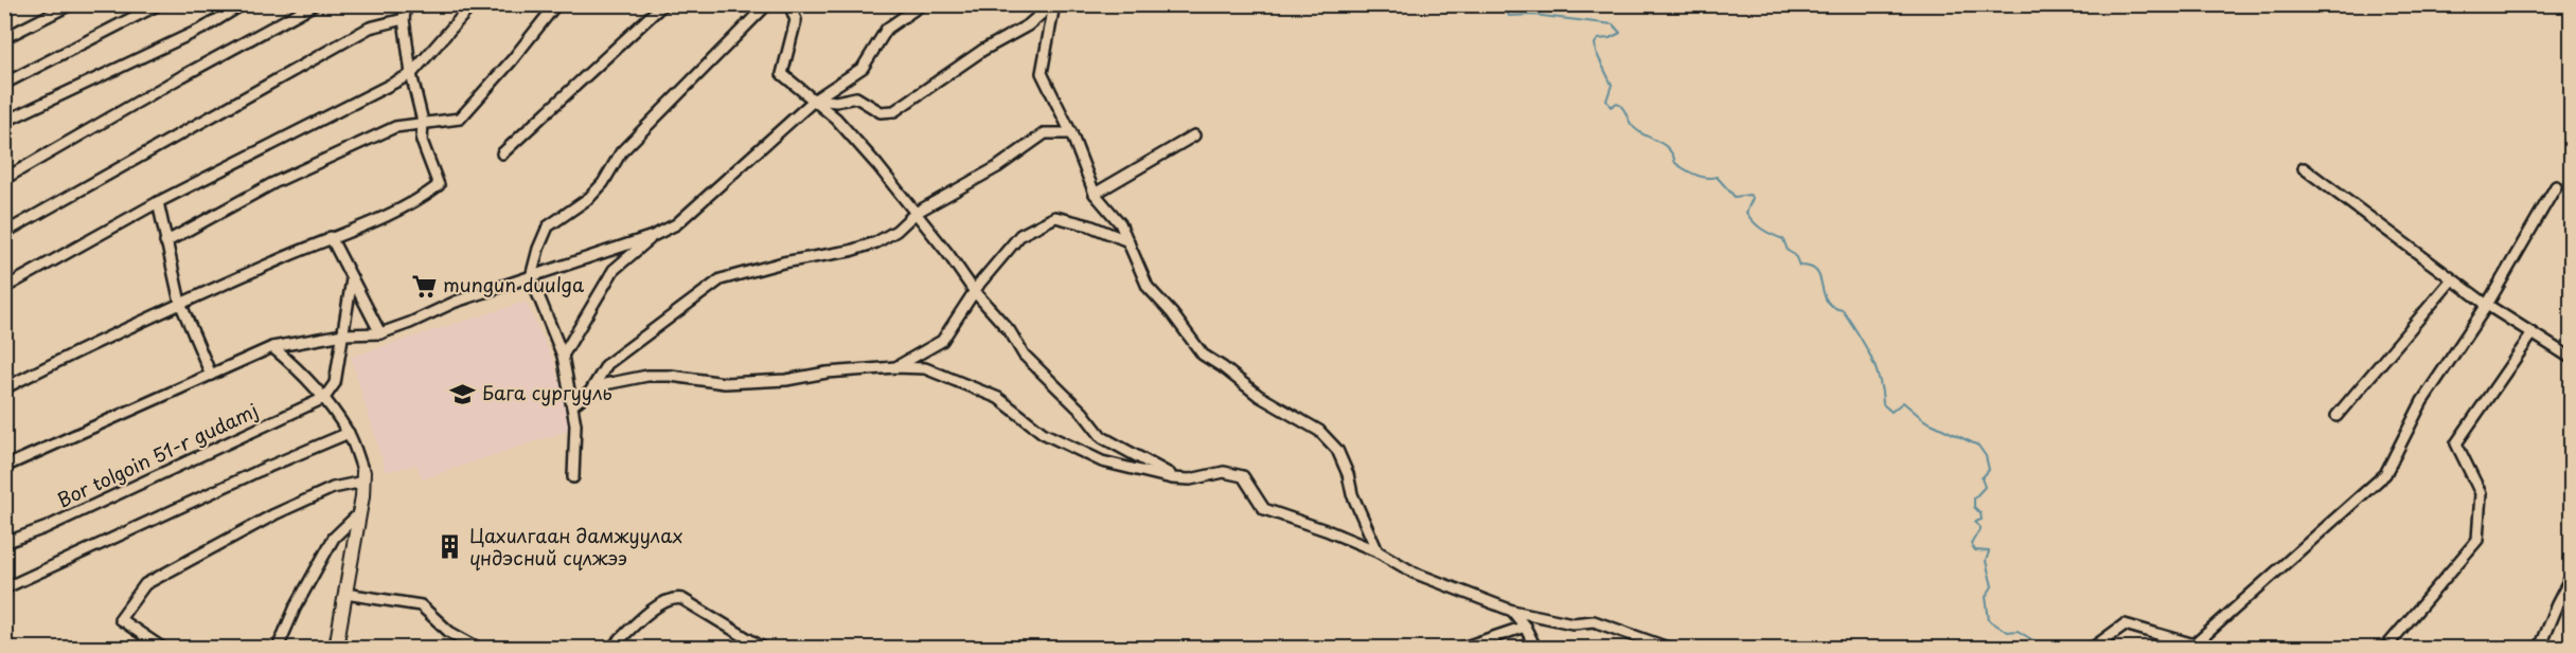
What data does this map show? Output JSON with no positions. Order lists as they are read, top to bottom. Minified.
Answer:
{"streets":{"street":["Bor tolgoin 51-r gudamj"]},"places":{"supermarket":["mungun duulga"],"school or university":["Бага сургууль"],"building":["Цахилгаан дамжуулах үндэсний сүлжээ"]}}
